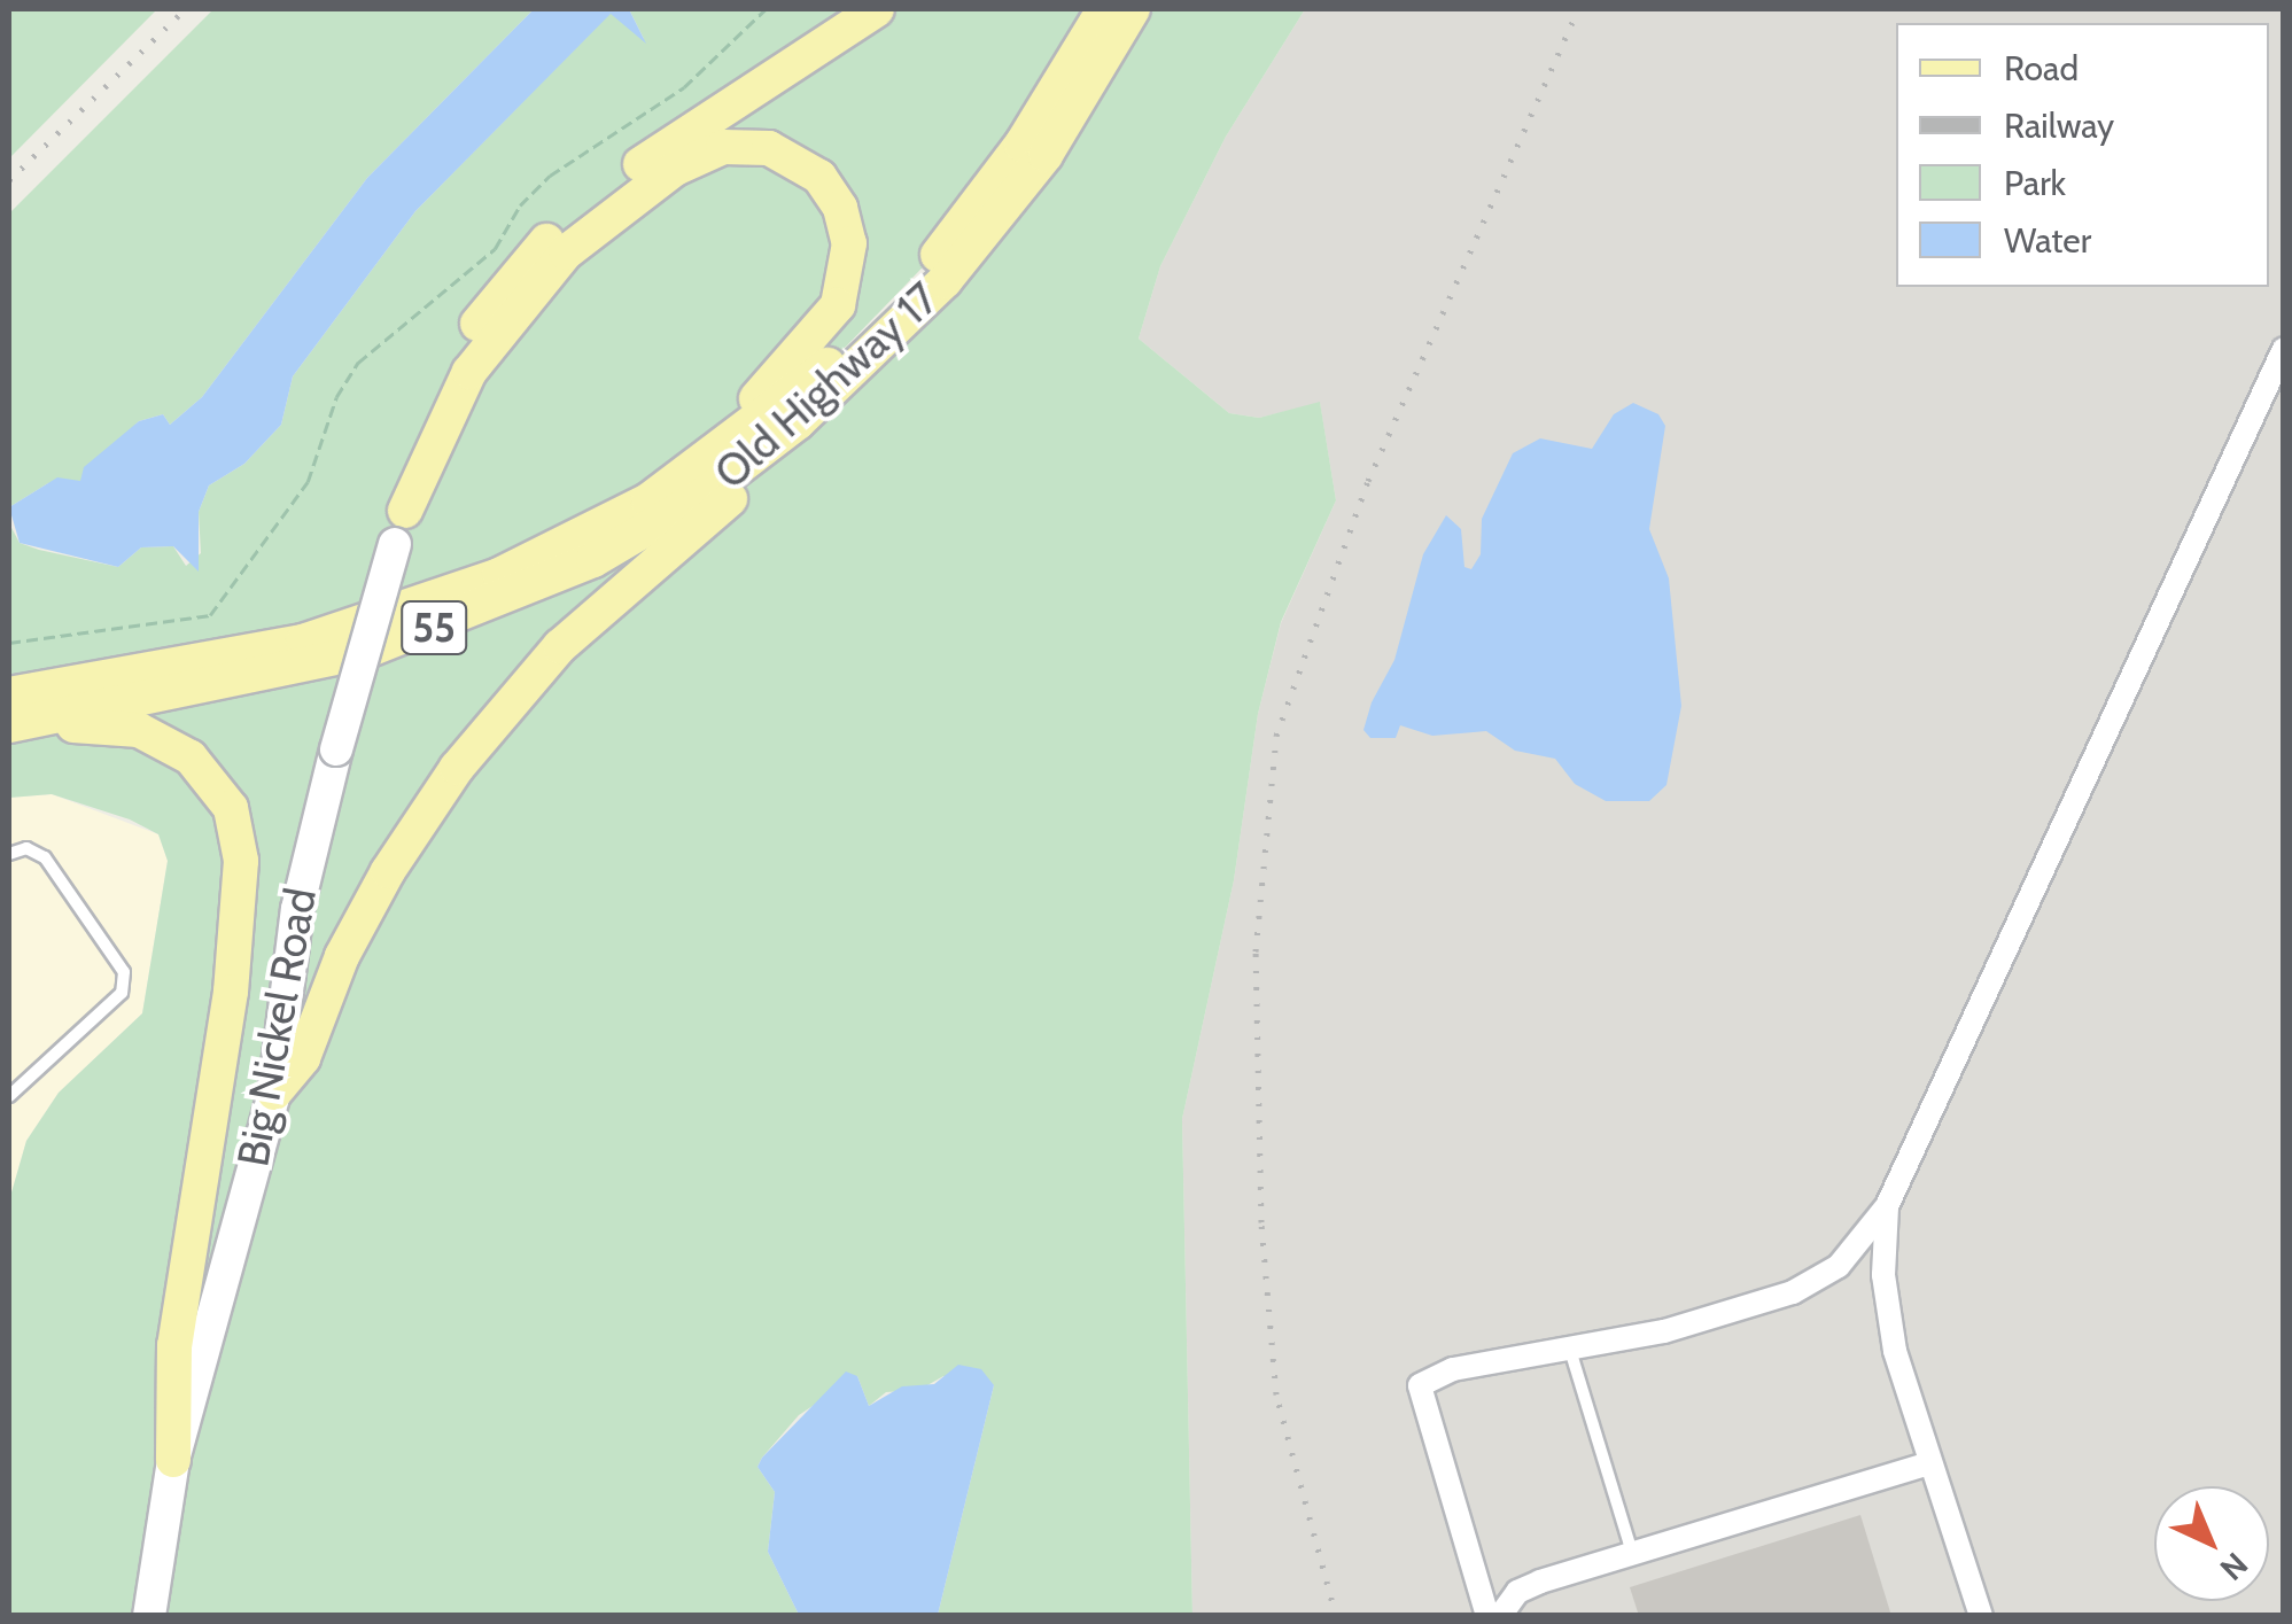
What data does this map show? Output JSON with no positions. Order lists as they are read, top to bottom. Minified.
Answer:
{"streets":{"main road":["Old Highway 17","55","Big Nickel Road"]},"legend":["Road","Railway","Park","Water"],"north":"bottom right"}
